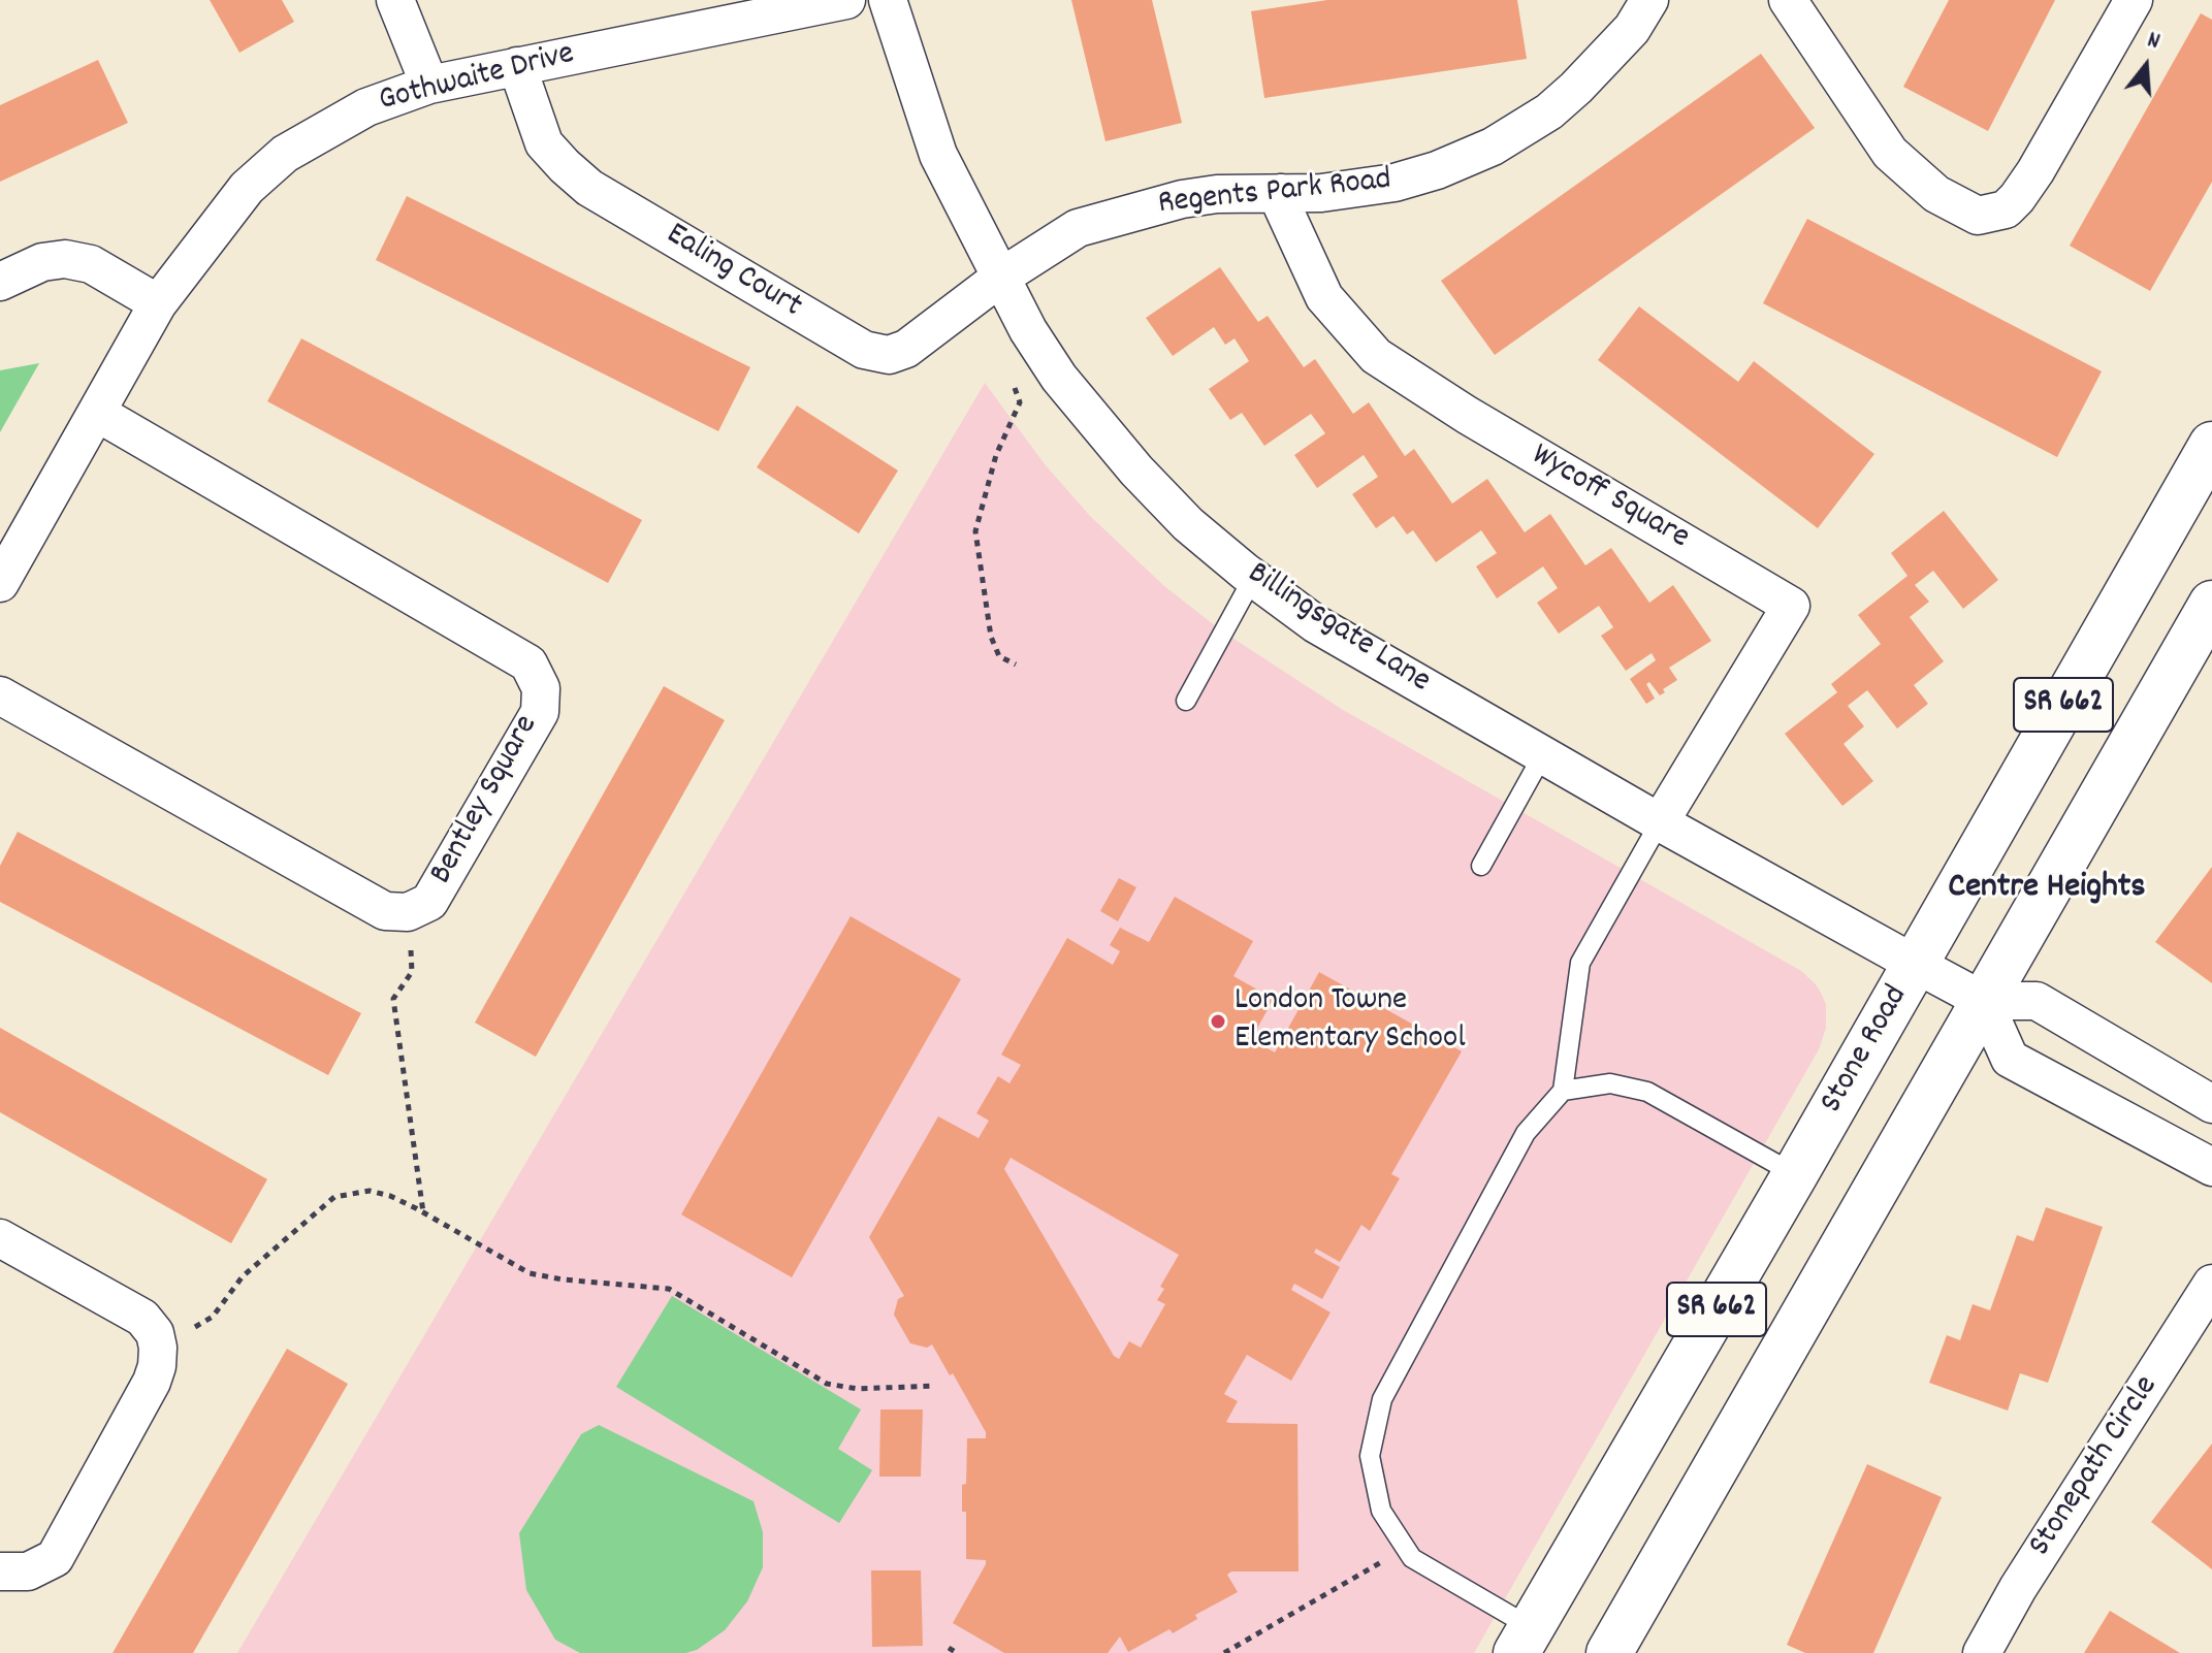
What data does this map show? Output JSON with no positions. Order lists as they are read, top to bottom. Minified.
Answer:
{"streets":{"main road":["SR 662","Stone Road"],"street":["Gothwaite Drive","Regents Park Road","Ealing Court","Wycoff Square","Billingsgate Lane","Bentley Square","Stonepath Circle"]},"crossings":[["Gothwaite Drive","Ealing Court"],["Gothwaite Drive","Bentley Square"],["Regents Park Road","Ealing Court"],["Regents Park Road","Wycoff Square"],["Regents Park Road","Billingsgate Lane"],["Ealing Court","Billingsgate Lane"],["Wycoff Square","Billingsgate Lane"],["Billingsgate Lane","SR 662"],["Billingsgate Lane","Stone Road"]],"districts":["Centre Heights"],"places":["London Towne Elementary School"],"north":"top"}
